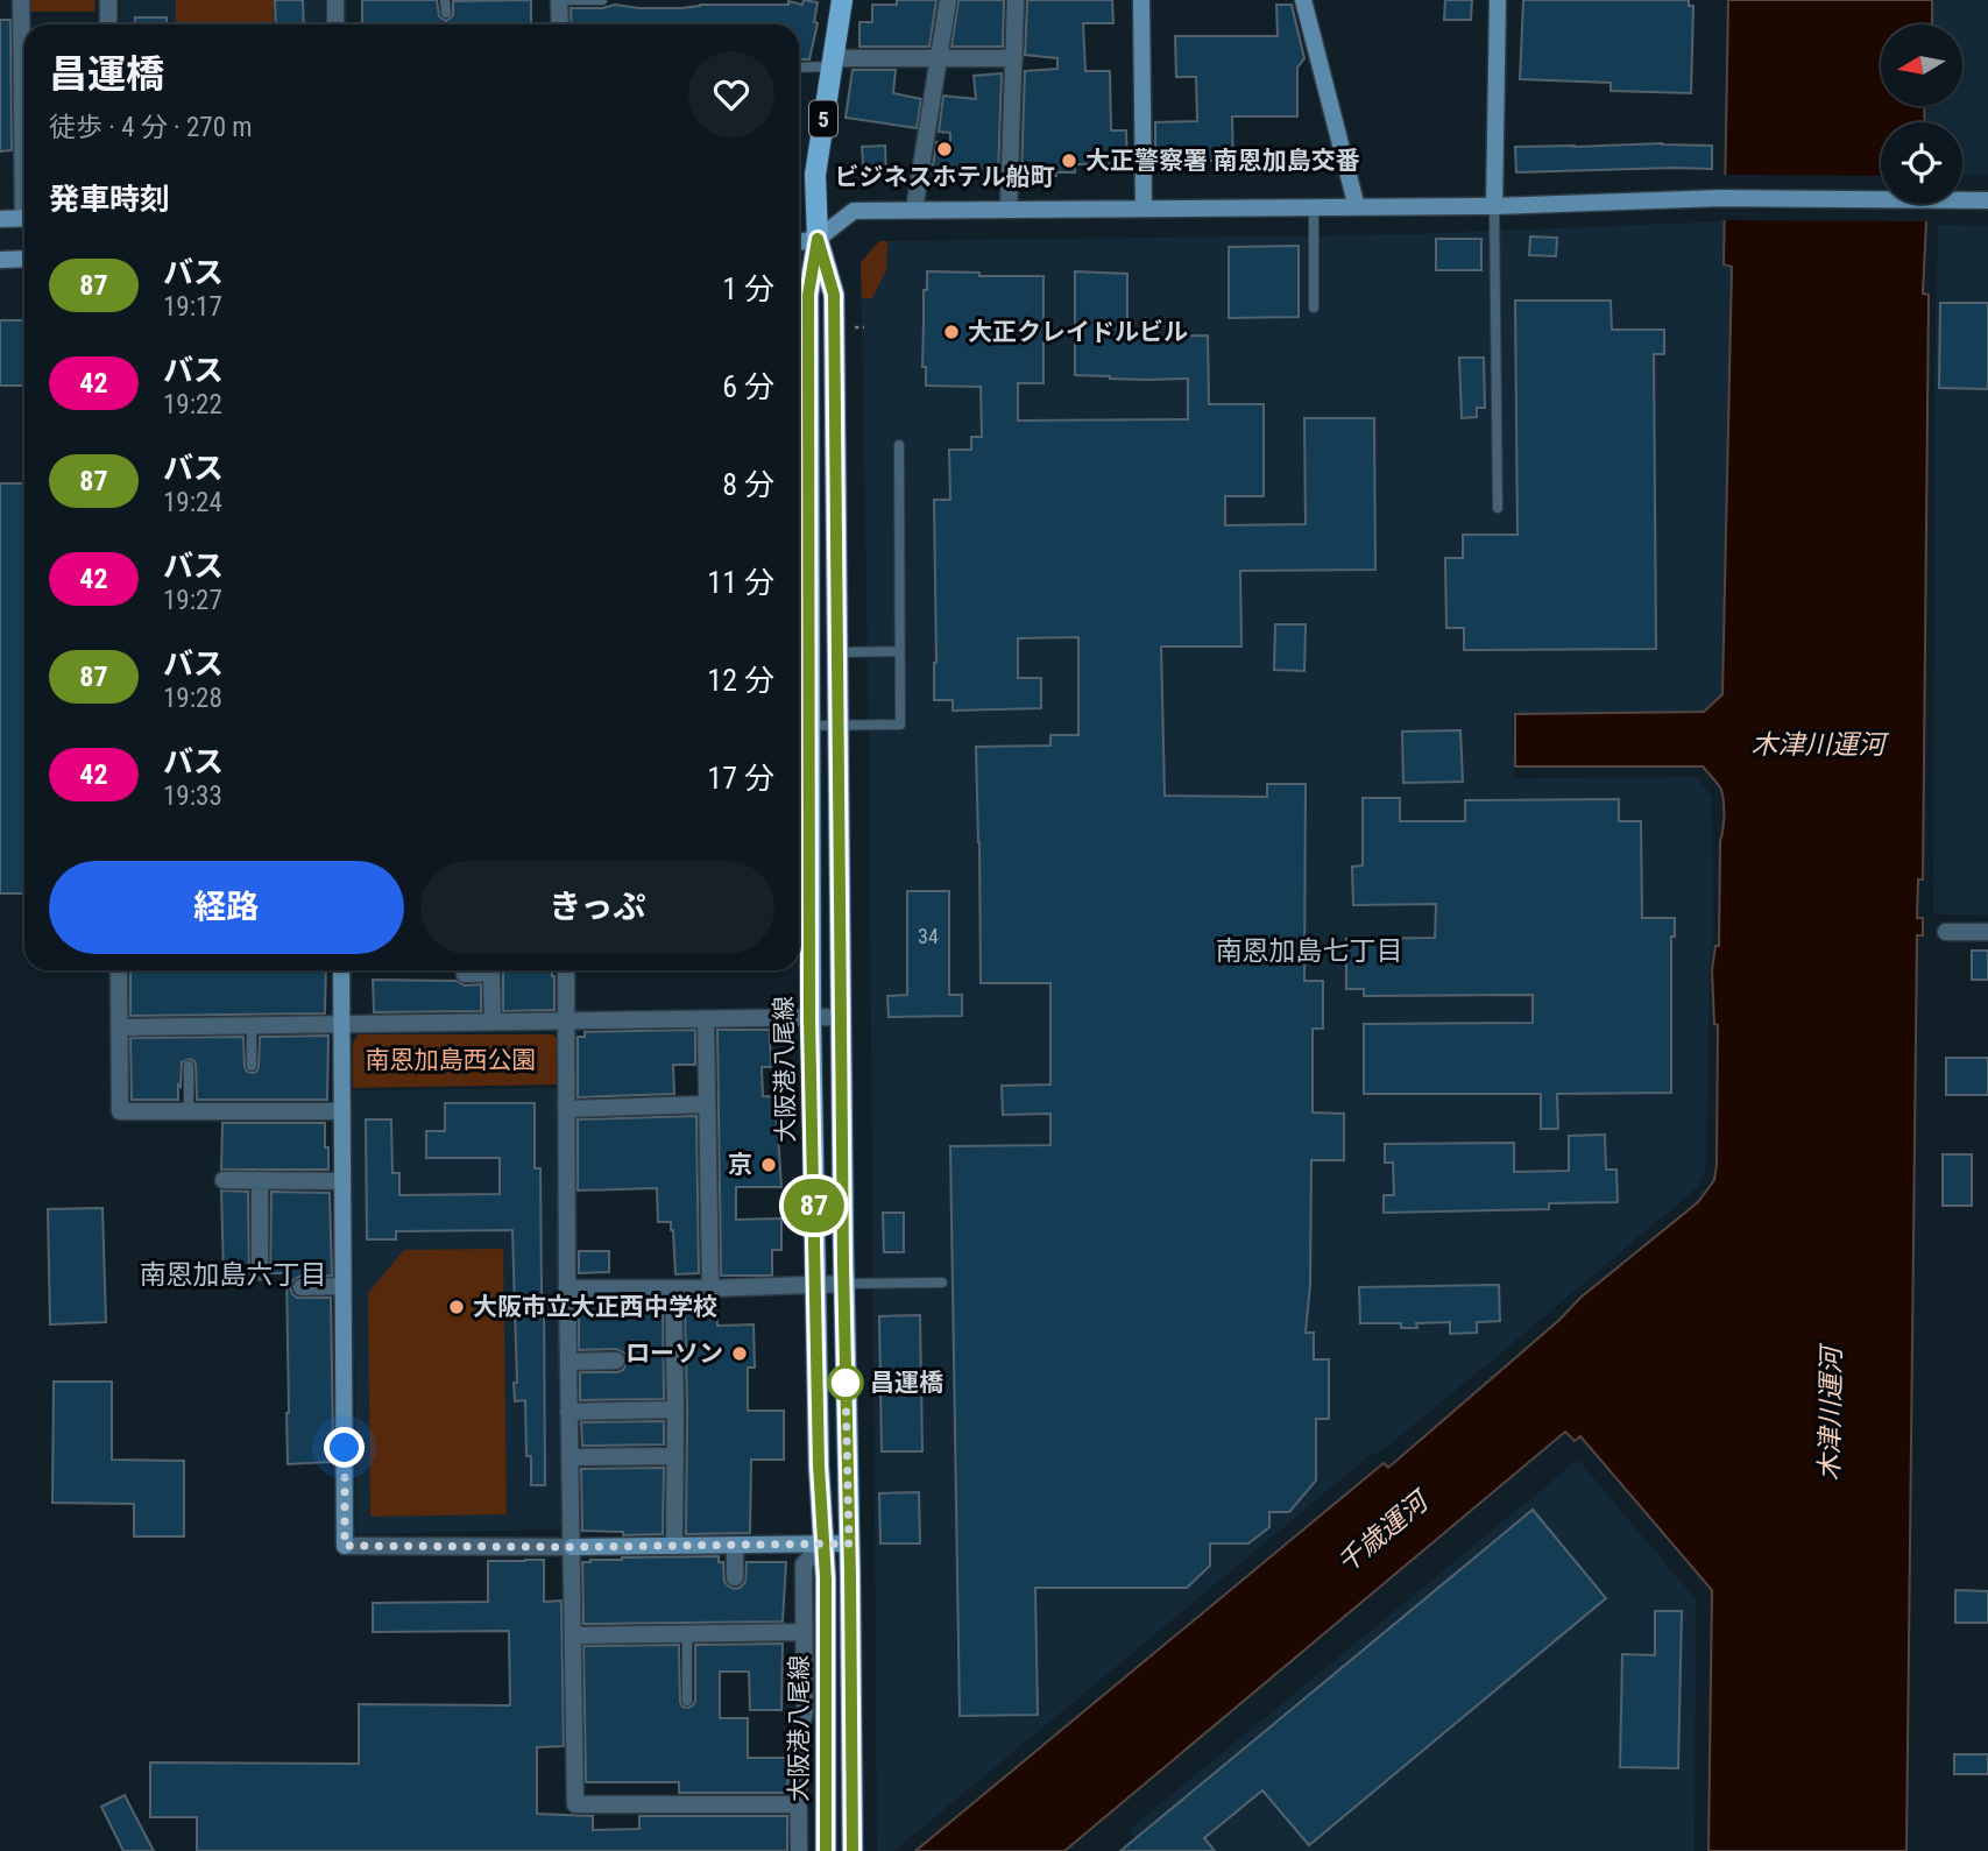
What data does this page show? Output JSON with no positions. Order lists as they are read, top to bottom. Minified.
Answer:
{"streets":{"main road":["5","大阪港八尾線"]},"districts":["南恩加島七丁目","南恩加島六丁目"],"water":["木津川運河","千歳運河"],"parks":["南恩加島西公園"],"places":["ビジネスホテル船町","大正警察署 南恩加島交番","大正クレイドルビル","京","大阪市立大正西中学校","ローソン","昌運橋"],"lines":["bus line 87"],"house_numbers":["34"],"north":"left","page":{"on_map":"87","heading":[["昌運橋","徒歩 · 4 分 · 270 m"],"発車時刻"],"list":[{"mark":"87","name":"バス","note":"19:17","value":"1 分"},{"mark":"42","name":"バス","note":"19:22","value":"6 分"},{"mark":"87","name":"バス","note":"19:24","value":"8 分"},{"mark":"42","name":"バス","note":"19:27","value":"11 分"},{"mark":"87","name":"バス","note":"19:28","value":"12 分"},{"mark":"42","name":"バス","note":"19:33","value":"17 分"}],"buttons":["経路","きっぷ"]}}
